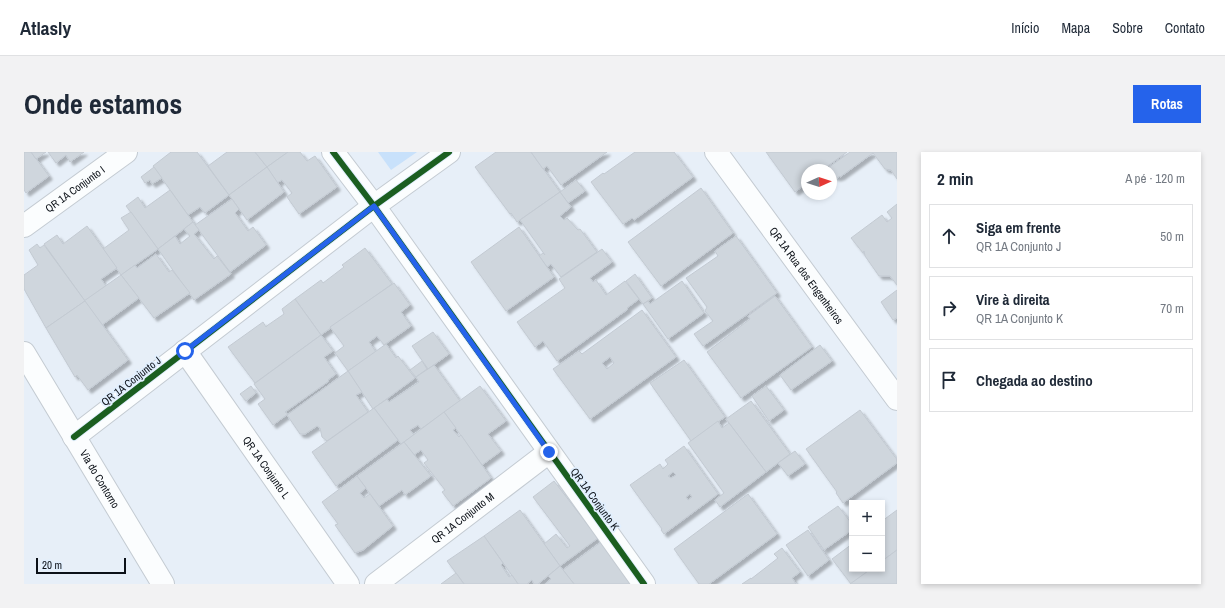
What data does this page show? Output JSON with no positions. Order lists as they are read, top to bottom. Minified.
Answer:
{"streets":{"street":["QR 1A Conjunto I","QR 1A Rua dos Engenheiros","QR 1A Conjunto J","QR 1A Conjunto L","Via do Contorno","QR 1A Conjunto K","QR 1A Conjunto M"]},"crossings":[["QR 1A Conjunto J","QR 1A Conjunto L"],["QR 1A Conjunto J","Via do Contorno"],["QR 1A Conjunto J","QR 1A Conjunto K"],["QR 1A Conjunto K","QR 1A Conjunto M"]],"scale_bar":"20 m","north":"right","page":{"header":"Atlasly","nav":["Início","Mapa","Sobre","Contato"],"title":"Onde estamos","buttons":"Rotas","heading":["2 min","A pé · 120 m"],"list":[["Siga em frente","QR 1A Conjunto J","50 m"],["Vire à direita","QR 1A Conjunto K","70 m"],"Chegada ao destino"],"map_buttons":["+","−"],"scale":"20 m"}}
